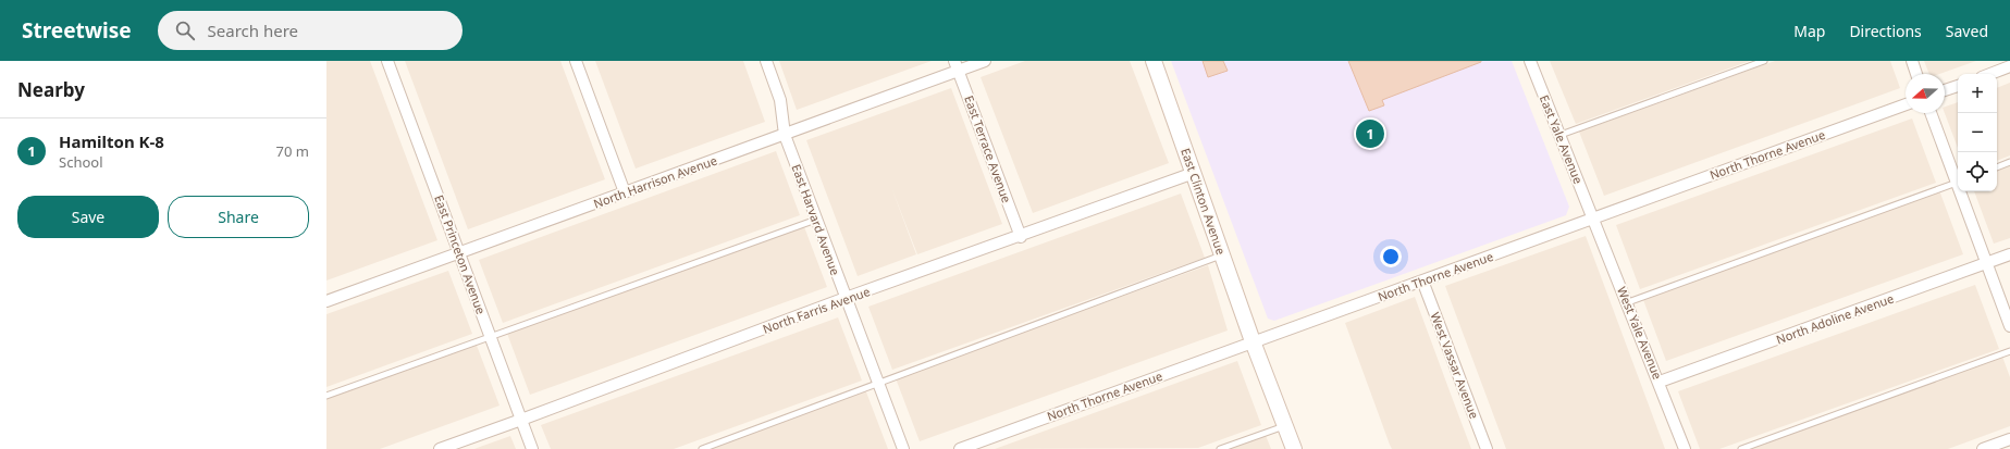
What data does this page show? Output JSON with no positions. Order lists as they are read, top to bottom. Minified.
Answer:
{"streets":{"main road":["East Clinton Avenue"],"street":["East Yale Avenue","East Terrace Avenue","North Thorne Avenue","North Harrison Avenue","East Harvard Avenue","East Princeton Avenue","North Farris Avenue","North Adoline Avenue","West Yale Avenue","West Vassar Avenue"]},"crossings":[["East Yale Avenue","North Thorne Avenue"],["East Yale Avenue","West Yale Avenue"],["East Terrace Avenue","North Harrison Avenue"],["East Terrace Avenue","North Farris Avenue"],["North Thorne Avenue","East Clinton Avenue"],["North Thorne Avenue","West Yale Avenue"],["North Thorne Avenue","West Vassar Avenue"],["North Harrison Avenue","East Harvard Avenue"],["North Harrison Avenue","East Princeton Avenue"],["East Clinton Avenue","North Farris Avenue"],["East Harvard Avenue","North Farris Avenue"],["East Princeton Avenue","North Farris Avenue"],["North Adoline Avenue","West Yale Avenue"]],"north":"left","page":{"header":"Streetwise","search":"Search here","nav":["Map","Directions","Saved"],"heading":"Nearby","map_buttons":["+","−"],"list":[{"mark":"1","name":"Hamilton K-8","note":"School","value":"70 m"}],"pins":"1","buttons":["Save","Share"]}}
